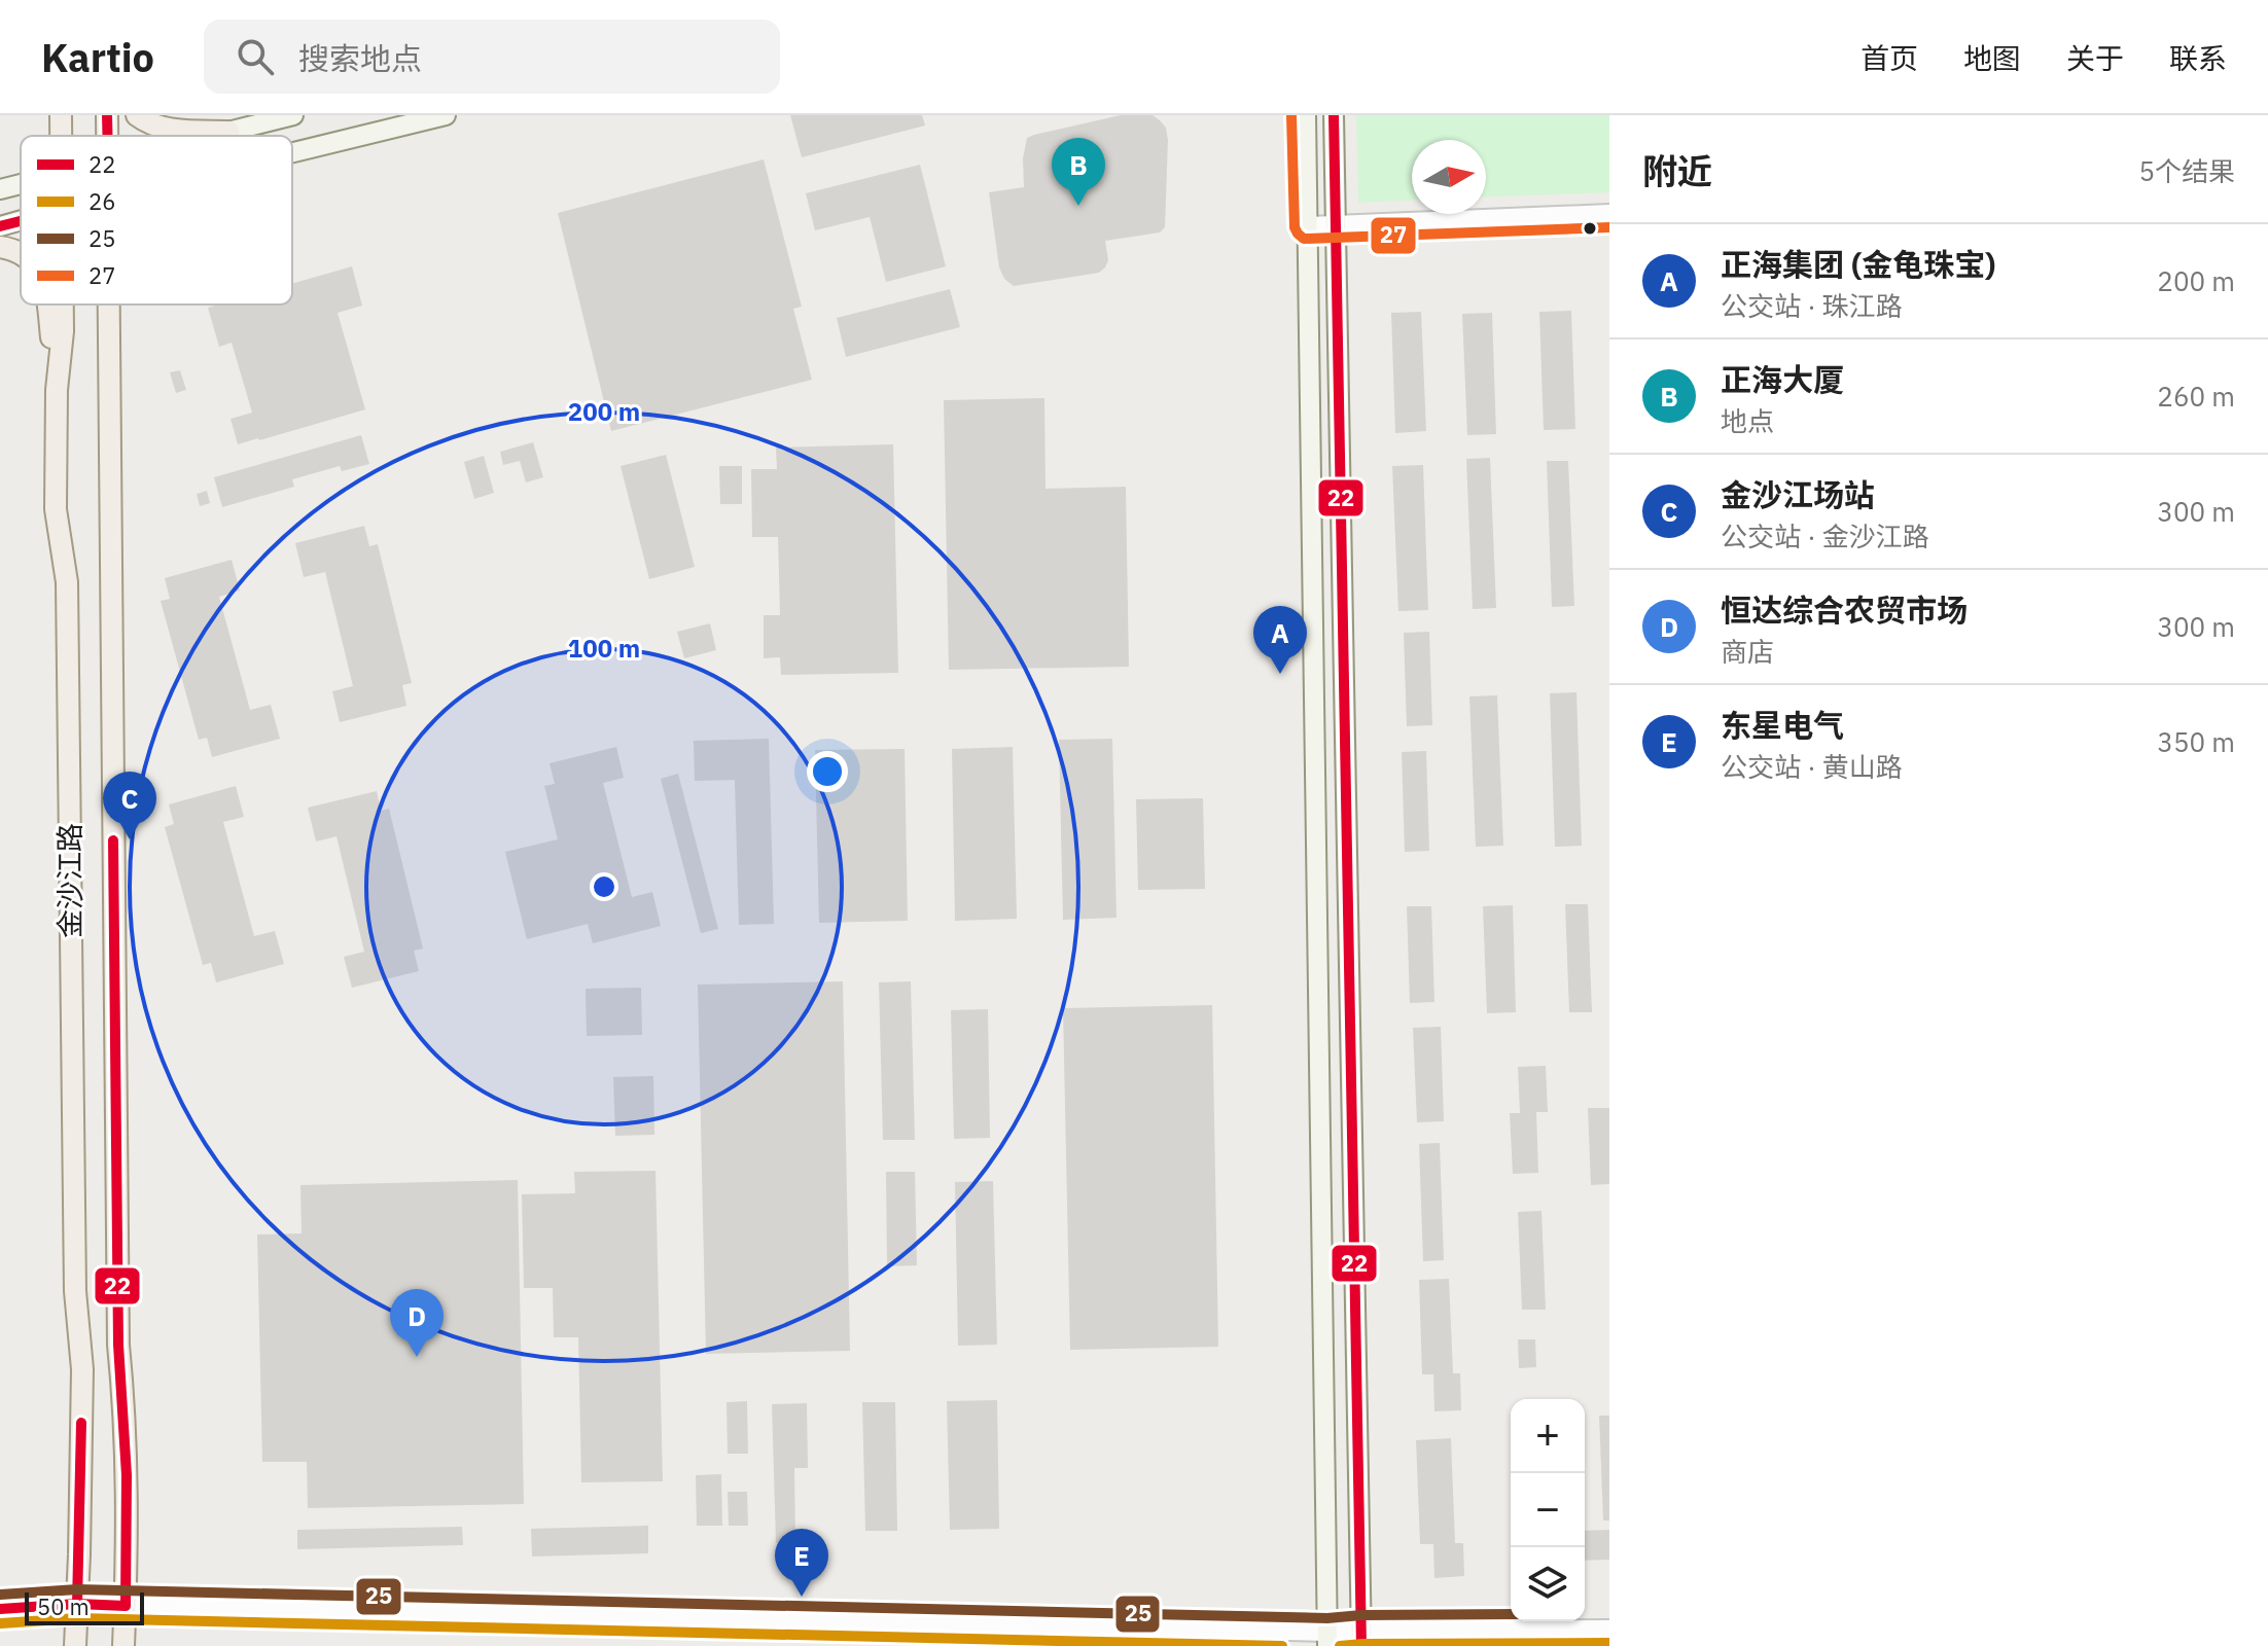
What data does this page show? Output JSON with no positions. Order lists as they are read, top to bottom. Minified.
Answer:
{"streets":{"main road":["金沙江路"]},"lines":["transit line 22","transit line 27","transit line 25","transit line 26"],"legend":["22","26","25","27"],"scale_bar":"50 m","north":"right","page":{"header":"Kartio","search":"搜索地点","nav":["首页","地图","关于","联系"],"heading":["附近","5个结果"],"pins":["B","A","C","D","E"],"list":[{"mark":"A","name":"正海集团 (金龟珠宝)","note":"公交站 · 珠江路","value":"200 m"},{"mark":"B","name":"正海大厦","note":"地点","value":"260 m"},{"mark":"C","name":"金沙江场站","note":"公交站 · 金沙江路","value":"300 m"},{"mark":"D","name":"恒达综合农贸市场","note":"商店","value":"300 m"},{"mark":"E","name":"东星电气","note":"公交站 · 黄山路","value":"350 m"}],"map_buttons":["+","−"],"scale":"50 m"},"rings":["200 m","100 m"]}
